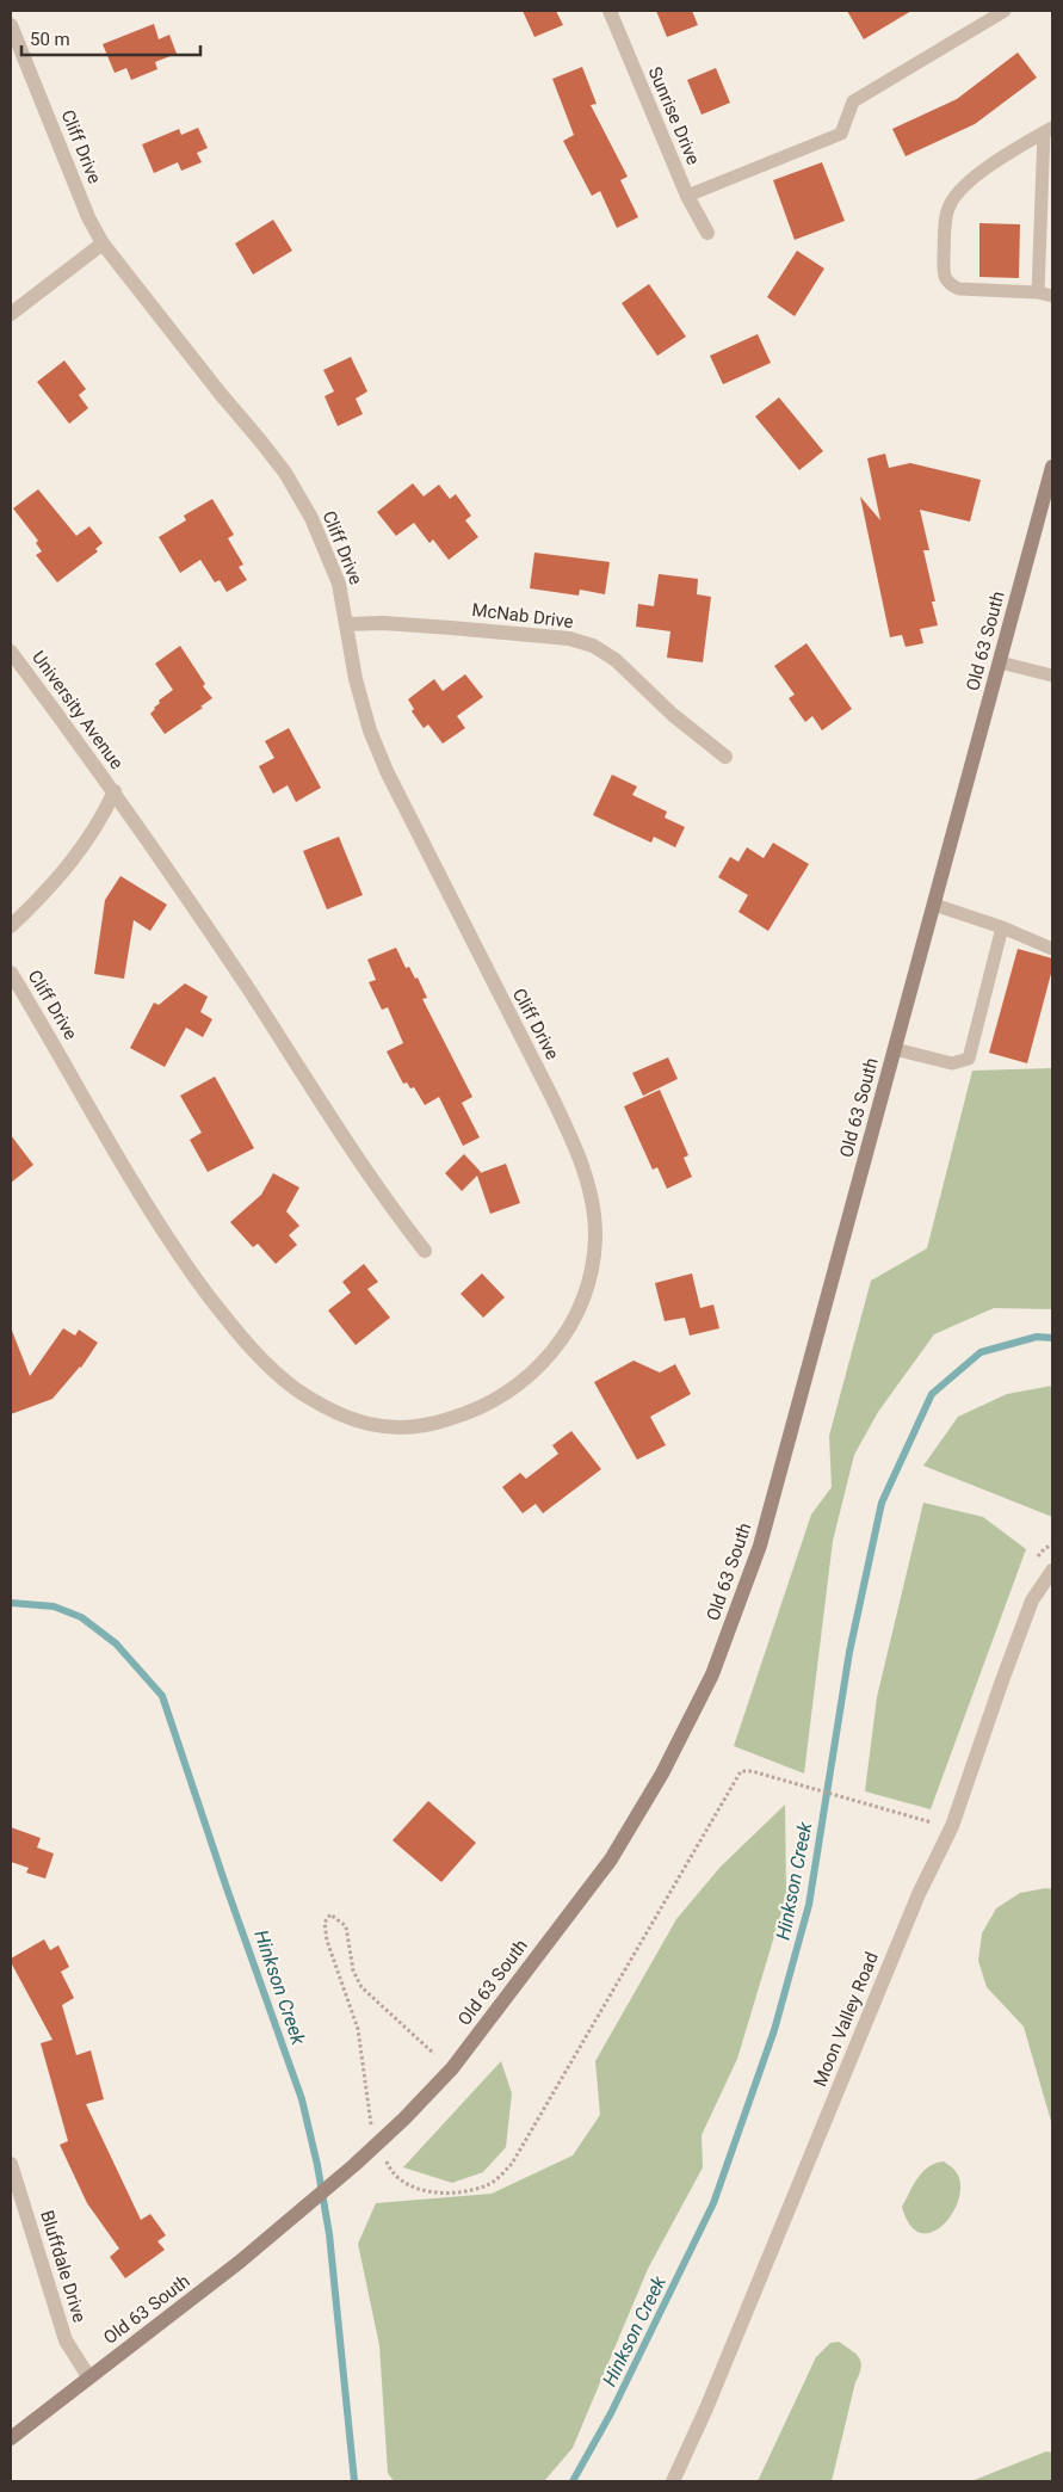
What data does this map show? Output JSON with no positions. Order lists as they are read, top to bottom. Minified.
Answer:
{"streets":{"main road":["Old 63 South"],"street":["Sunrise Drive","Cliff Drive","McNab Drive","University Avenue","Moon Valley Road","Bluffdale Drive"]},"crossings":[["Cliff Drive","McNab Drive"],["Old 63 South","Bluffdale Drive"]],"water":["Hinkson Creek"],"scale_bar":"50 m"}
